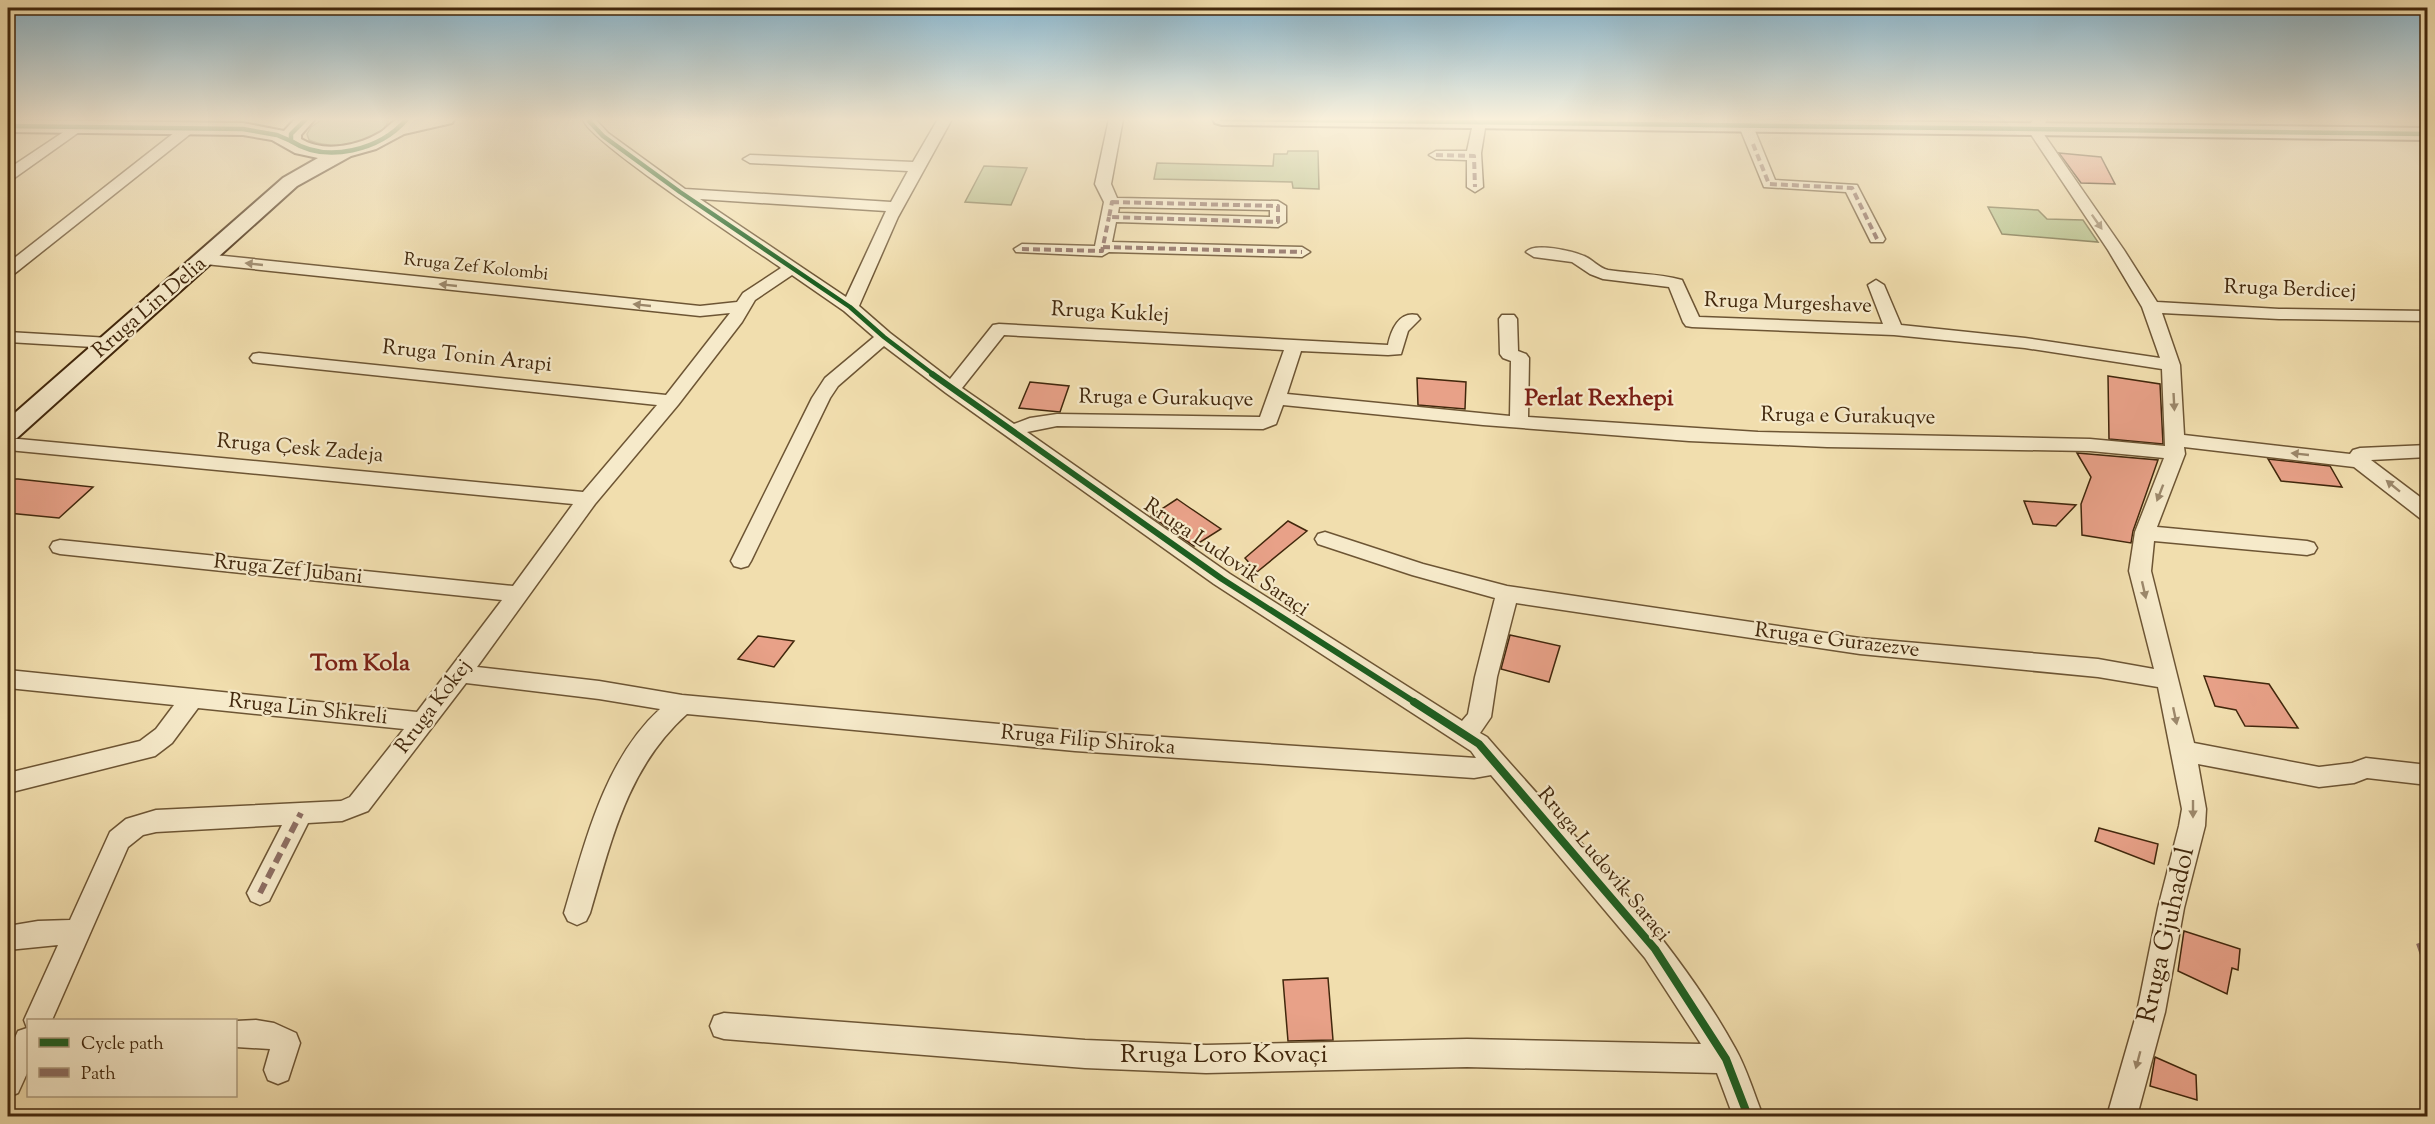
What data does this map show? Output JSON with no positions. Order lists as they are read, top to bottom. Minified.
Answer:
{"streets":{"main road":["Rruga Lin Delia"],"street":["Rruga Zef Kolombi","Rruga Berdicej","Rruga Murgeshave","Rruga Kuklej","Rruga Tonin Arapi","Rruga e Gurakuqve","Rruga Çesk Zadeja","Rruga Ludovik Saraçi","Rruga Zef Jubani","Rruga e Gurazezve","Rruga Kokej","Rruga Lin Shkreli","Rruga Filip Shiroka","Rruga Gjuhadol","Rruga Loro Kovaçi"]},"crossings":[["Rruga Zef Kolombi","Rruga Lin Delia"],["Rruga Zef Kolombi","Rruga Kokej"],["Rruga Berdicej","Rruga Gjuhadol"],["Rruga Murgeshave","Rruga Gjuhadol"],["Rruga Kuklej","Rruga Ludovik Saraçi"],["Rruga Tonin Arapi","Rruga Kokej"],["Rruga e Gurakuqve","Rruga Ludovik Saraçi"],["Rruga e Gurakuqve","Rruga Gjuhadol"],["Rruga Çesk Zadeja","Rruga Kokej"],["Rruga Ludovik Saraçi","Rruga Kokej"],["Rruga Ludovik Saraçi","Rruga Filip Shiroka"],["Rruga Ludovik Saraçi","Rruga Loro Kovaçi"],["Rruga Zef Jubani","Rruga Kokej"],["Rruga e Gurazezve","Rruga Gjuhadol"],["Rruga Kokej","Rruga Lin Shkreli"],["Rruga Kokej","Rruga Filip Shiroka"]],"one_way":["Rruga Zef Kolombi","Rruga Gjuhadol"],"districts":["Perlat Rexhepi","Tom Kola"],"legend":["Cycle path","Path"]}
